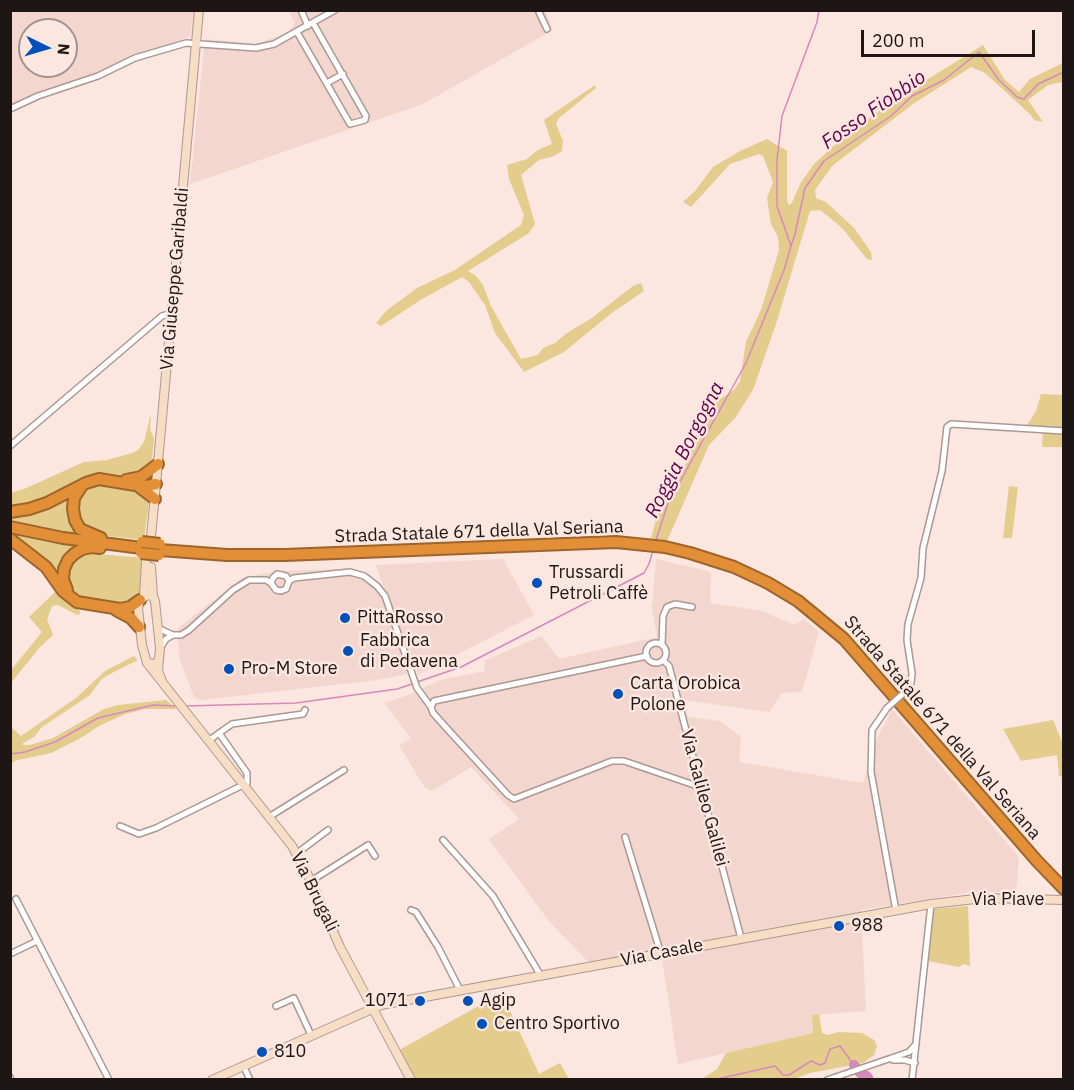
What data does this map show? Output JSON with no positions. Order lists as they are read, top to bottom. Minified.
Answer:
{"streets":{"highway":["Strada Statale 671 della Val Seriana"],"street":["Via Giuseppe Garibaldi","Via Galileo Galilei","Via Brugali","Via Piave","Via Casale"]},"crossings":[["Via Giuseppe Garibaldi","Strada Statale 671 della Val Seriana"],["Via Giuseppe Garibaldi","Via Brugali"],["Via Galileo Galilei","Via Casale"],["Via Brugali","Via Casale"],["Via Piave","Via Casale"]],"water":["Fosso Fiobbio","Roggia Borgogna"],"places":["Trussardi Petroli Caffè","PittaRosso","Fabbrica di Pedavena","Pro-M Store","Carta Orobica Polone","988","1071","Agip","Centro Sportivo","810"],"scale_bar":"200 m","north":"right"}
